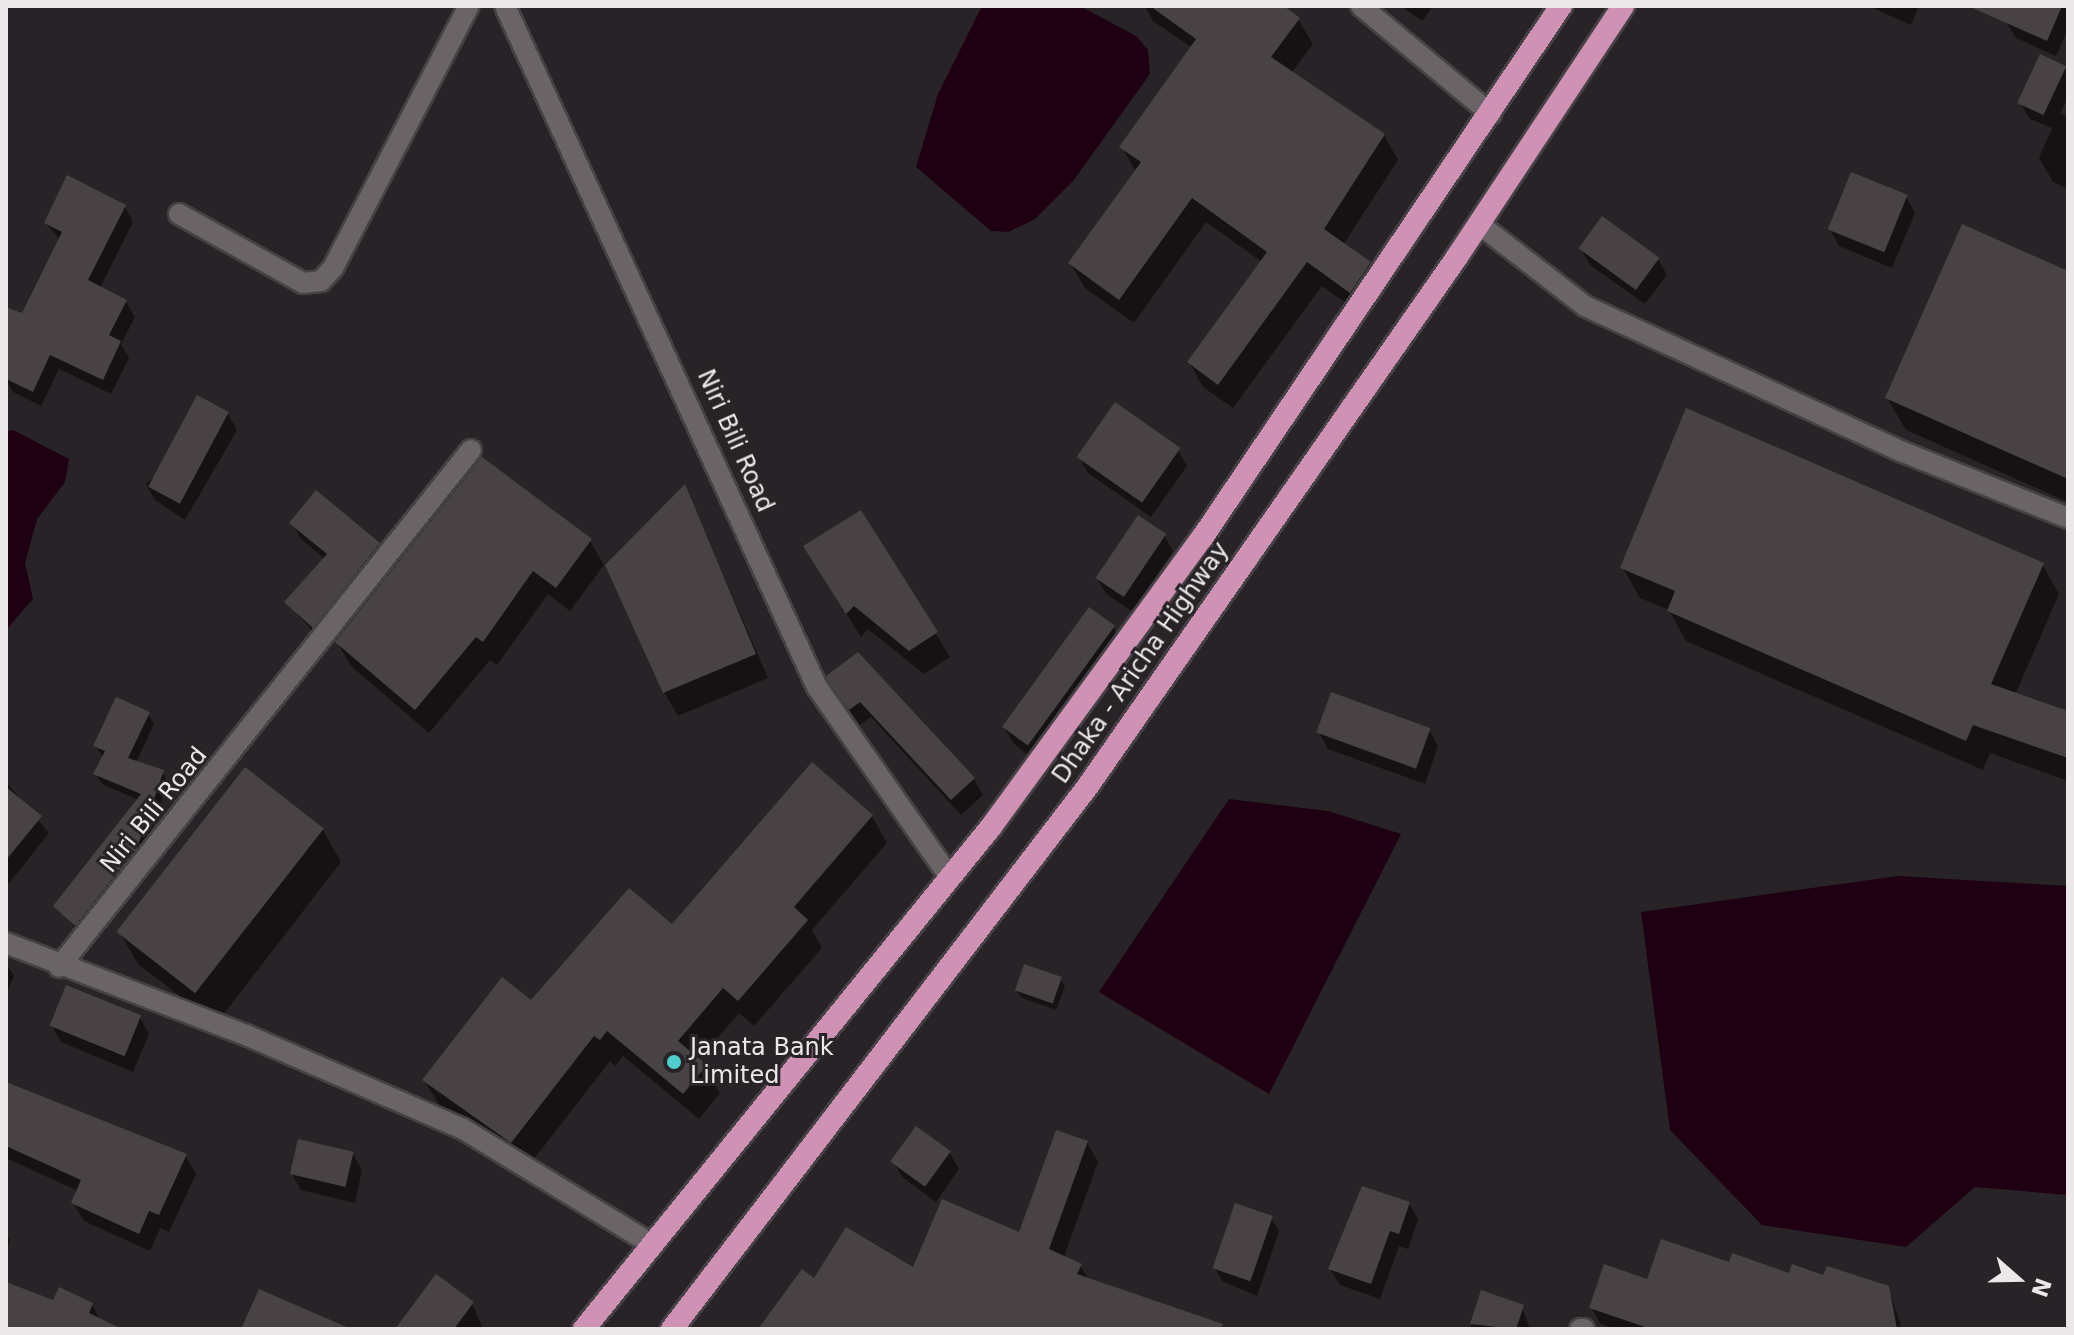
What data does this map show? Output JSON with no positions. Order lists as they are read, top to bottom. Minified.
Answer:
{"streets":{"highway":["Dhaka - Aricha Highway"],"street":["Niri Bili Road"]},"places":["Janata Bank Limited"],"north":"right"}
